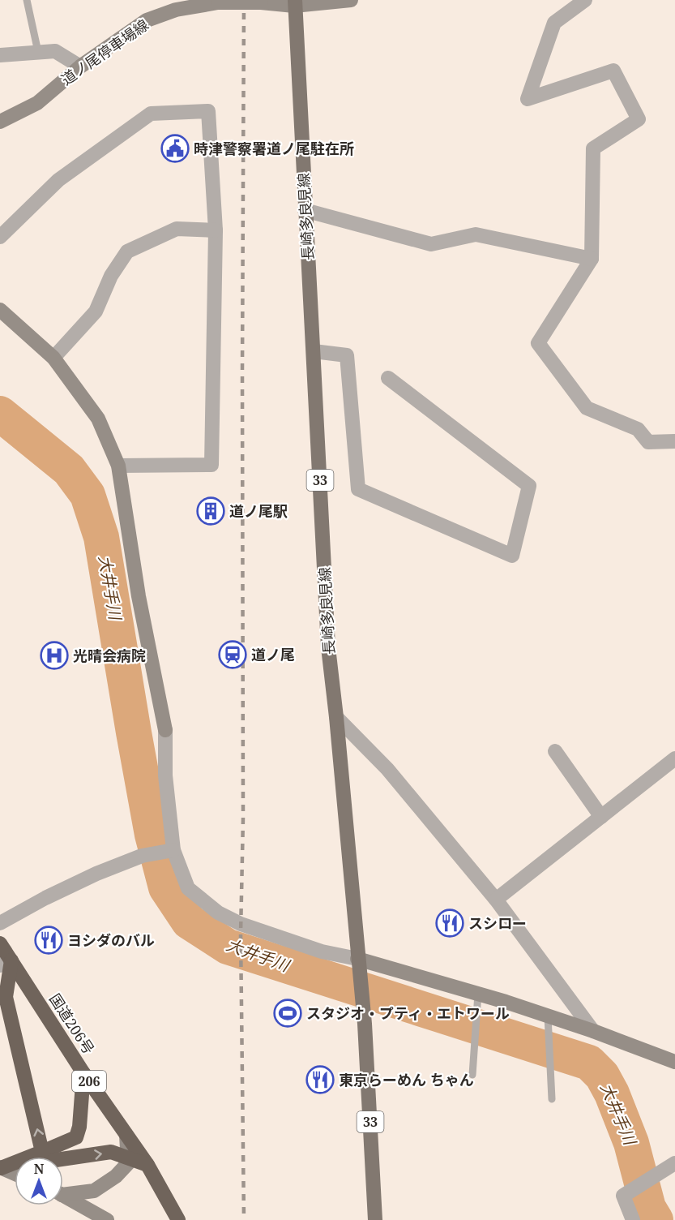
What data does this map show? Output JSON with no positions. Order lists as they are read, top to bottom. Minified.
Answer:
{"streets":{"highway":["国道206号","206"],"main road":["長崎多良見線","33"],"street":["道ノ尾停車場線"]},"crossings":[["道ノ尾停車場線","長崎多良見線"]],"water":["大井手川"],"places":{"public building":["時津警察署道ノ尾駐在所"],"building":["道ノ尾駅"],"station":["道ノ尾"],"hospital":["光晴会病院"],"restaurant":["スシロー","ヨシダのバル","東京らーめん ちゃん"],"sports":["スタジオ・プティ・エトワール"]},"north":"top"}
